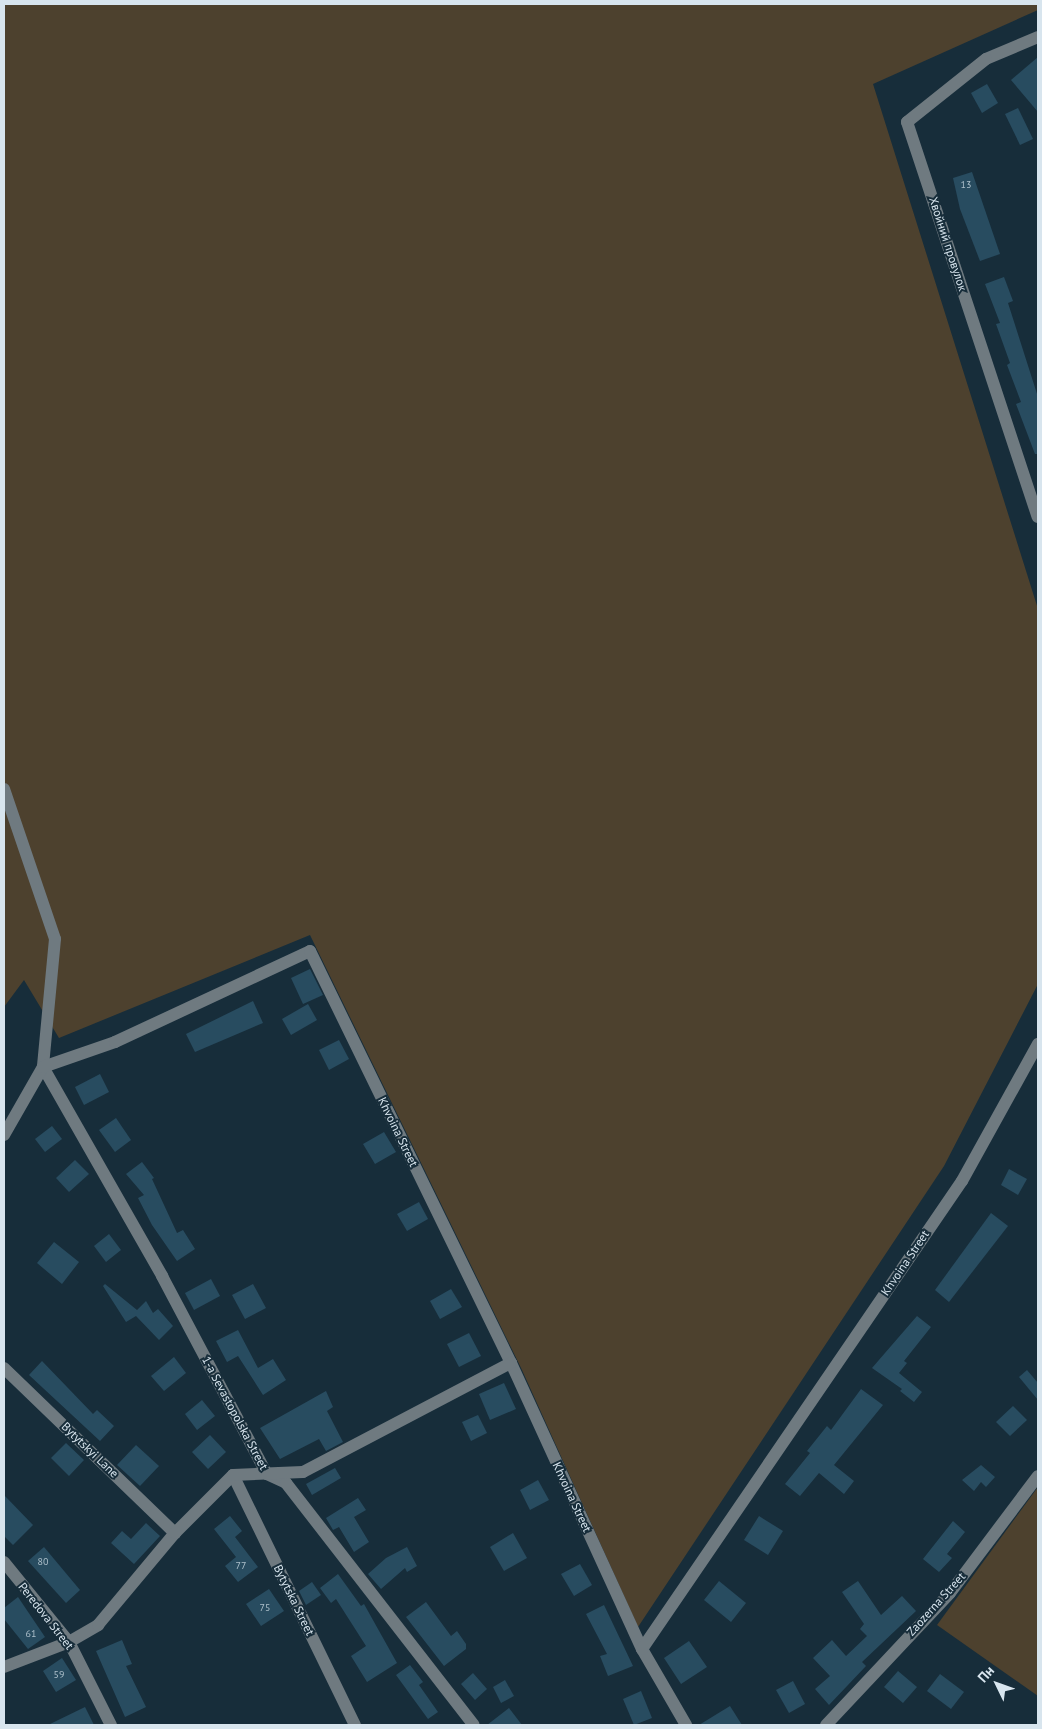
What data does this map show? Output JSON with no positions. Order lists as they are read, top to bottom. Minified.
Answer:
{"streets":{"street":["Хвойний провулок","Khvoina Street","1-a Sevastopolska Street","Bytytskyi Lane","Bytytska Street","Zaozerna Street","Peredova Street"]},"crossings":[["Khvoina Street","1-a Sevastopolska Street"]],"house_numbers":["13","80","77","75","61","59"],"north":"top left"}
